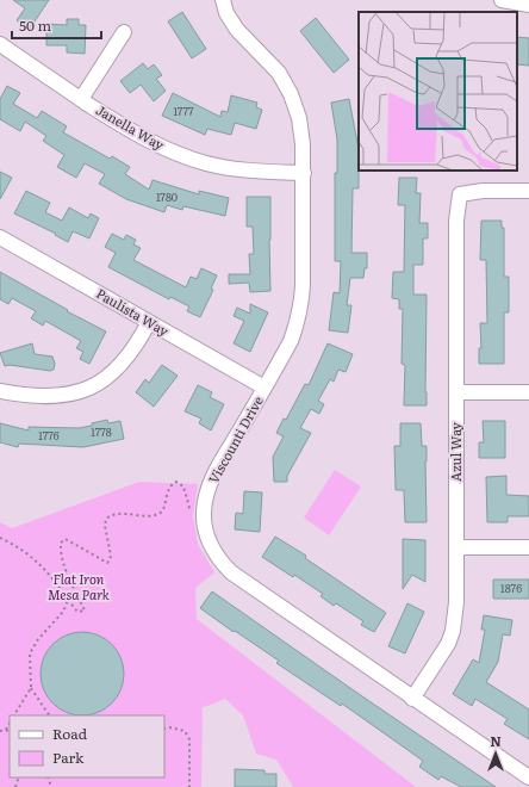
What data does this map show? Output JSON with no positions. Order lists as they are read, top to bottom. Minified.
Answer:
{"streets":{"street":["Janella Way","Paulista Way","Viscounti Drive","Azul Way"]},"crossings":[["Janella Way","Viscounti Drive"],["Paulista Way","Viscounti Drive"],["Viscounti Drive","Azul Way"]],"parks":["Flat Iron Mesa Park"],"house_numbers":["1777","1780","1778","1776","1876"],"legend":["Road","Park"],"scale_bar":"50 m","north":"top"}
